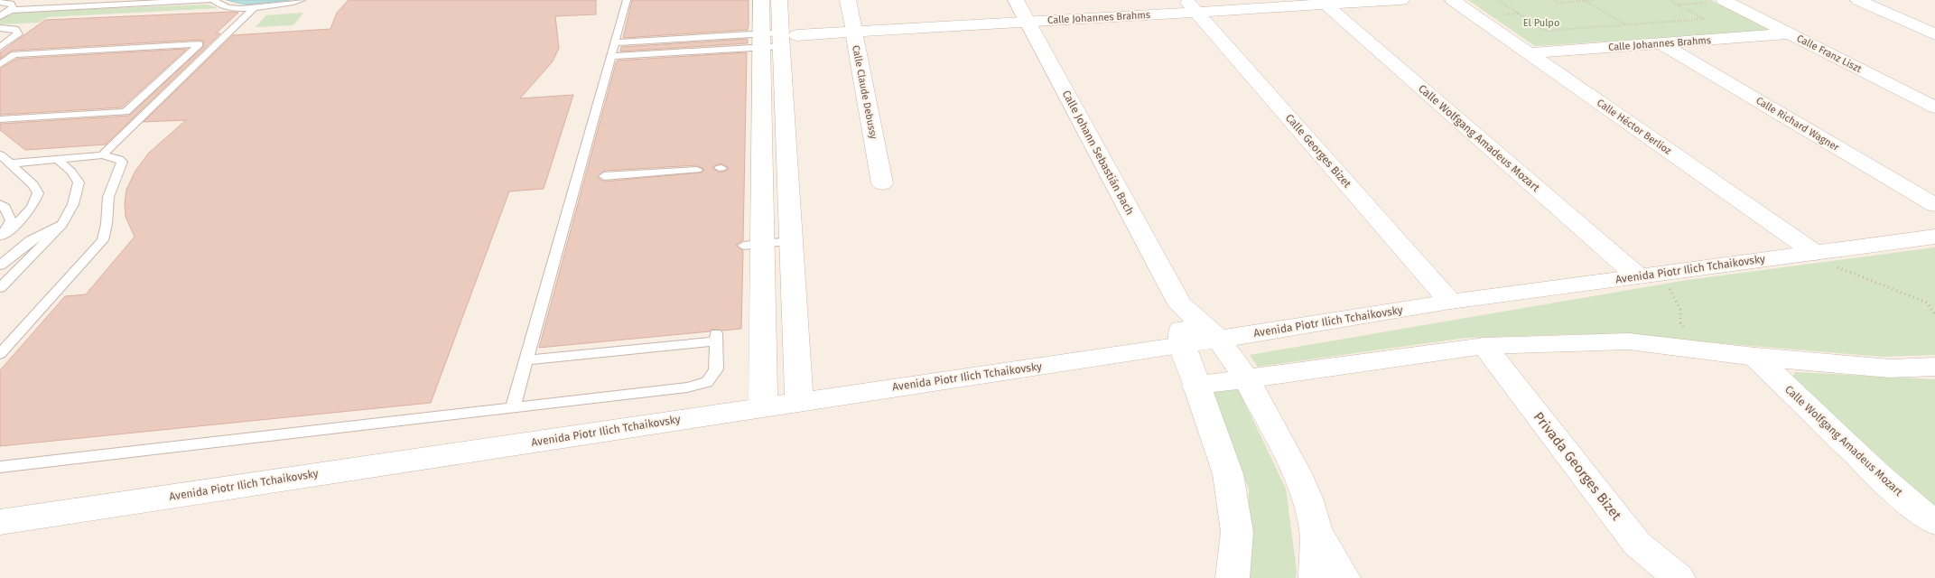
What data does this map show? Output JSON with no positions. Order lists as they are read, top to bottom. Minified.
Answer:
{"streets":{"street":["Calle Johannes Brahms","Calle Franz Liszt","Calle Claude Debussy","Calle Richard Wagner","Calle Héctor Berlioz","Calle Wolfgang Amadeus Mozart","Calle Georges Bizet","Calle Johann Sebastián Bach","Avenida Piotr Ilich Tchaikovsky","Privada Georges Bizet"]},"crossings":[["Calle Johannes Brahms","Calle Franz Liszt"],["Calle Johannes Brahms","Calle Claude Debussy"],["Calle Johannes Brahms","Calle Richard Wagner"],["Calle Johannes Brahms","Calle Héctor Berlioz"],["Calle Johannes Brahms","Calle Wolfgang Amadeus Mozart"],["Calle Johannes Brahms","Calle Georges Bizet"],["Calle Johannes Brahms","Calle Johann Sebastián Bach"],["Calle Héctor Berlioz","Avenida Piotr Ilich Tchaikovsky"],["Calle Wolfgang Amadeus Mozart","Avenida Piotr Ilich Tchaikovsky"],["Calle Georges Bizet","Avenida Piotr Ilich Tchaikovsky"],["Calle Johann Sebastián Bach","Avenida Piotr Ilich Tchaikovsky"]],"parks":["El Pulpo"]}
